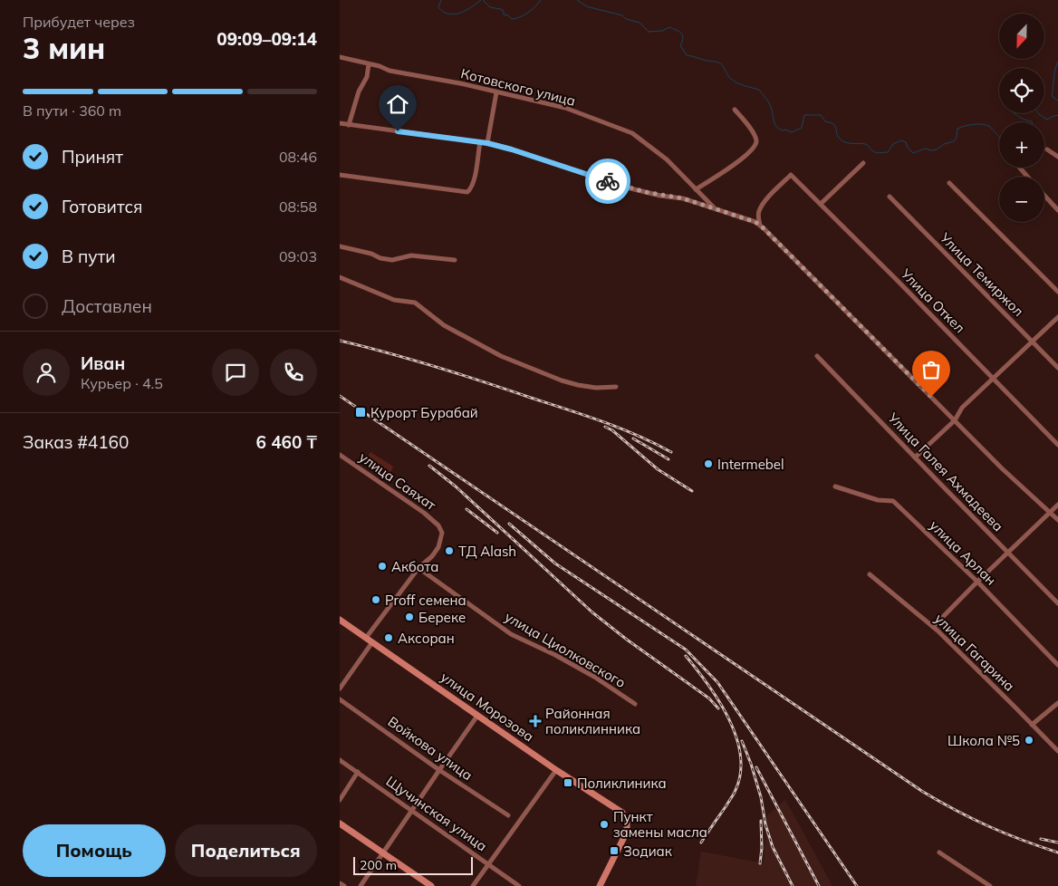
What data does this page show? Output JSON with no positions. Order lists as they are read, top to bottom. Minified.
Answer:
{"streets":{"main road":["улица Морозова"],"street":["Котовского улица","Улица Темиржол","Улица Откел","Улица Галея Ахмадеева","улица Саяхат","улица Арлан","улица Циолковского","улица Гагарина","Войкова улица","Щучинская улица"]},"crossings":[["улица Саяхат","улица Циолковского"],["улица Саяхат","улица Морозова"]],"places":{"transit":["Курорт Бурабай","Поликлиника","Зодиак"],"other":["Intermebel","ТД Alash","Акбота","Proff семена","Береке","Аксоран","Школа №5","Пункт замены масла"],"health":["Районная поликлинника"]},"scale_bar":"200 m","north":"bottom","page":{"heading":["3 мин","Прибудет через","09:09–09:14"],"panel":["Иван","Курьер · 4.5","Заказ #4160","6 460 ₸"],"map_buttons":["+","−"],"bar":"В пути · 360 m","list":[["Принят","08:46"],["Готовится","08:58"],["В пути","09:03"],"Доставлен"],"buttons":["Помощь","Поделиться"],"scale":"200 m"}}
